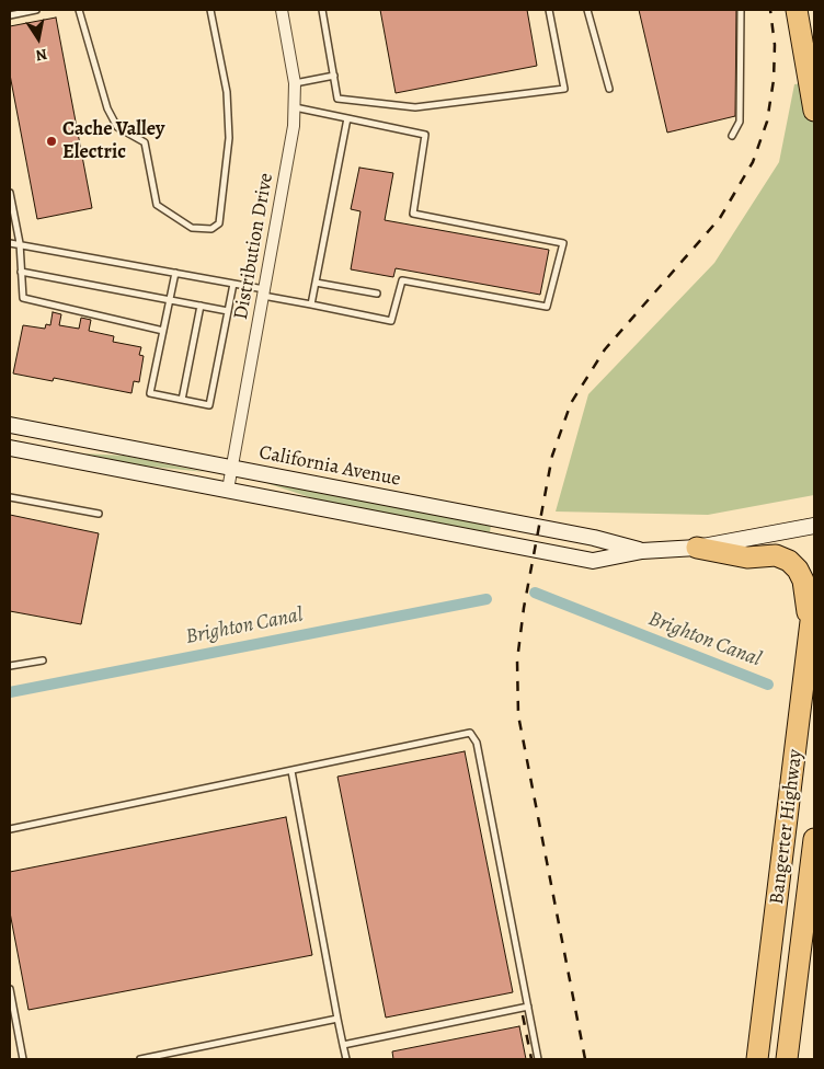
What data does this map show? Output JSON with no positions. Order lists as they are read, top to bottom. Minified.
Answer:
{"streets":{"highway":["Bangerter Highway"],"main road":["California Avenue"],"street":["Distribution Drive"]},"crossings":[["Distribution Drive","California Avenue"]],"water":["Brighton Canal"],"places":["Cache Valley Electric"],"north":"bottom"}
